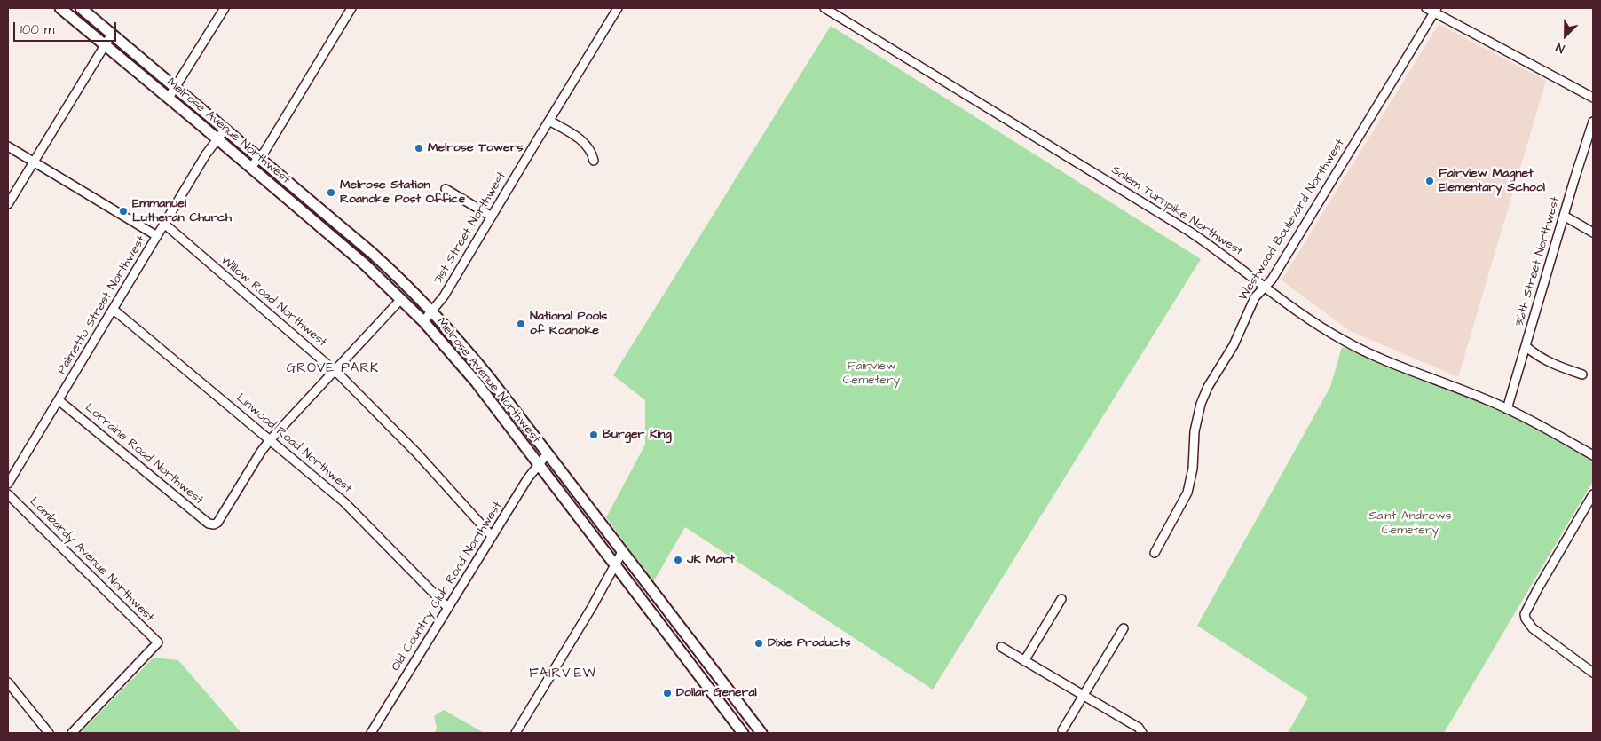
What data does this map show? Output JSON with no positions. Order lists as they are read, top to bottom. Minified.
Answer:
{"streets":{"main road":["Melrose Avenue Northwest"],"street":["Salem Turnpike Northwest","Westwood Boulevard Northwest","31st Street Northwest","36th Street Northwest","Willow Road Northwest","Palmetto Street Northwest","Linwood Road Northwest","Lorraine Road Northwest","Lombardy Avenue Northwest","Old Country Club Road Northwest"]},"crossings":[["Melrose Avenue Northwest","31st Street Northwest"],["Melrose Avenue Northwest","Palmetto Street Northwest"],["Melrose Avenue Northwest","Old Country Club Road Northwest"],["Salem Turnpike Northwest","Westwood Boulevard Northwest"],["Salem Turnpike Northwest","36th Street Northwest"],["Willow Road Northwest","Palmetto Street Northwest"],["Willow Road Northwest","Old Country Club Road Northwest"],["Palmetto Street Northwest","Linwood Road Northwest"],["Palmetto Street Northwest","Lorraine Road Northwest"],["Linwood Road Northwest","Lorraine Road Northwest"],["Linwood Road Northwest","Old Country Club Road Northwest"]],"districts":["GROVE PARK","FAIRVIEW"],"parks":["Fairview Cemetery","Saint Andrews Cemetery"],"places":["Melrose Towers","Fairview Magnet Elementary School","Melrose Station Roanoke Post Office","Emmanuel Lutheran Church","National Pools of Roanoke","Burger King","JK Mart","Dixie Products","Dollar General"],"scale_bar":"100 m","north":"bottom left"}
